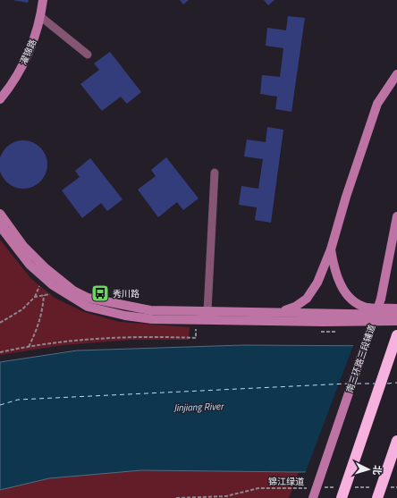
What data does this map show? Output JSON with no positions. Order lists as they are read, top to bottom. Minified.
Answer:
{"streets":{"street":["濯锦路","南三环路三段辅道"],"path":["锦江绿道"]},"water":["Jinjiang River"],"places":{"bus stop":["秀川路"]},"north":"right"}
